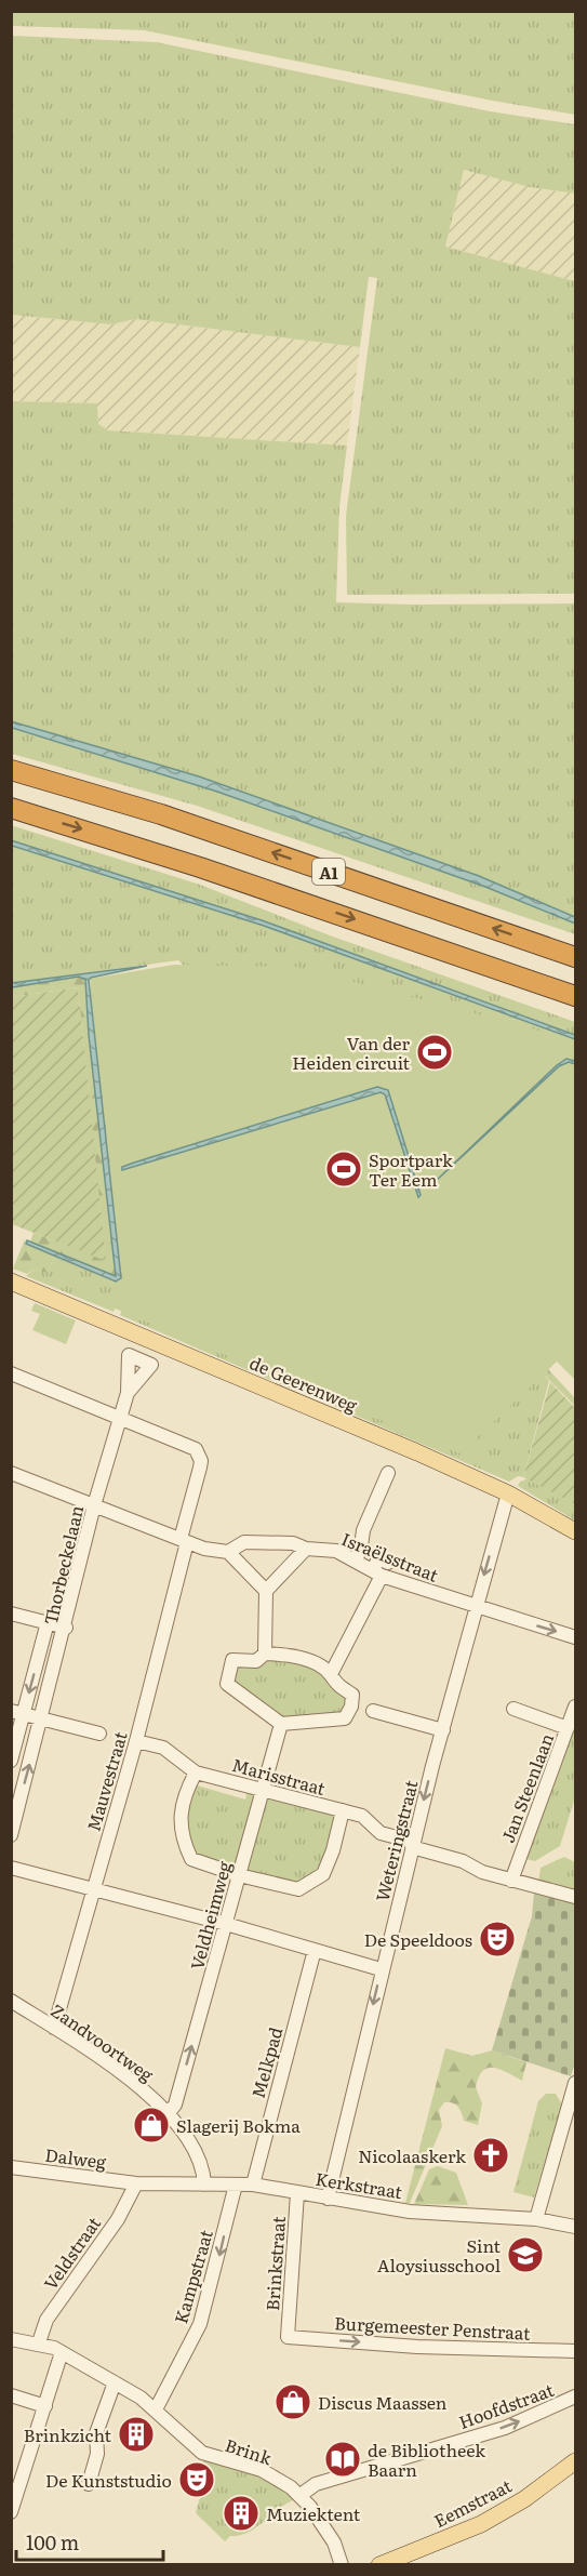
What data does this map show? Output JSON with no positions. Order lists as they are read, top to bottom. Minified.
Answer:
{"streets":{"highway":["A1"],"main road":["de Geerenweg","Eemstraat"],"street":["Israëlsstraat","Thorbeckelaan","Marisstraat","Mauvestraat","Jan Steenlaan","Weteringstraat","Veldheimweg","Zandvoortweg","Melkpad","Dalweg","Kerkstraat","Veldstraat","Brinkstraat","Kampstraat","Burgemeester Penstraat","Hoofdstraat","Brink"]},"crossings":[["de Geerenweg","Weteringstraat"],["Israëlsstraat","Weteringstraat"],["Thorbeckelaan","Mauvestraat"],["Marisstraat","Mauvestraat"],["Marisstraat","Jan Steenlaan"],["Marisstraat","Weteringstraat"],["Marisstraat","Veldheimweg"],["Mauvestraat","Zandvoortweg"],["Weteringstraat","Kerkstraat"],["Veldheimweg","Zandvoortweg"],["Zandvoortweg","Kerkstraat"],["Melkpad","Kerkstraat"],["Dalweg","Kerkstraat"],["Dalweg","Veldstraat"],["Kerkstraat","Veldstraat"],["Kerkstraat","Brinkstraat"],["Kerkstraat","Kampstraat"],["Veldstraat","Brink"],["Brinkstraat","Burgemeester Penstraat"],["Kampstraat","Brink"],["Hoofdstraat","Brink"]],"one_way":["Weteringstraat","Veldheimweg","Kampstraat","Burgemeester Penstraat","Hoofdstraat"],"places":{"sports":["Van der Heiden circuit","Sportpark Ter Eem"],"theatre":["De Speeldoos","De Kunststudio"],"shop":["Slagerij Bokma","Discus Maassen"],"church":["Nicolaaskerk"],"school or university":["Sint Aloysiusschool"],"building":["Brinkzicht","Muziektent"],"library":["de Bibliotheek Baarn"]},"scale_bar":"100 m"}
